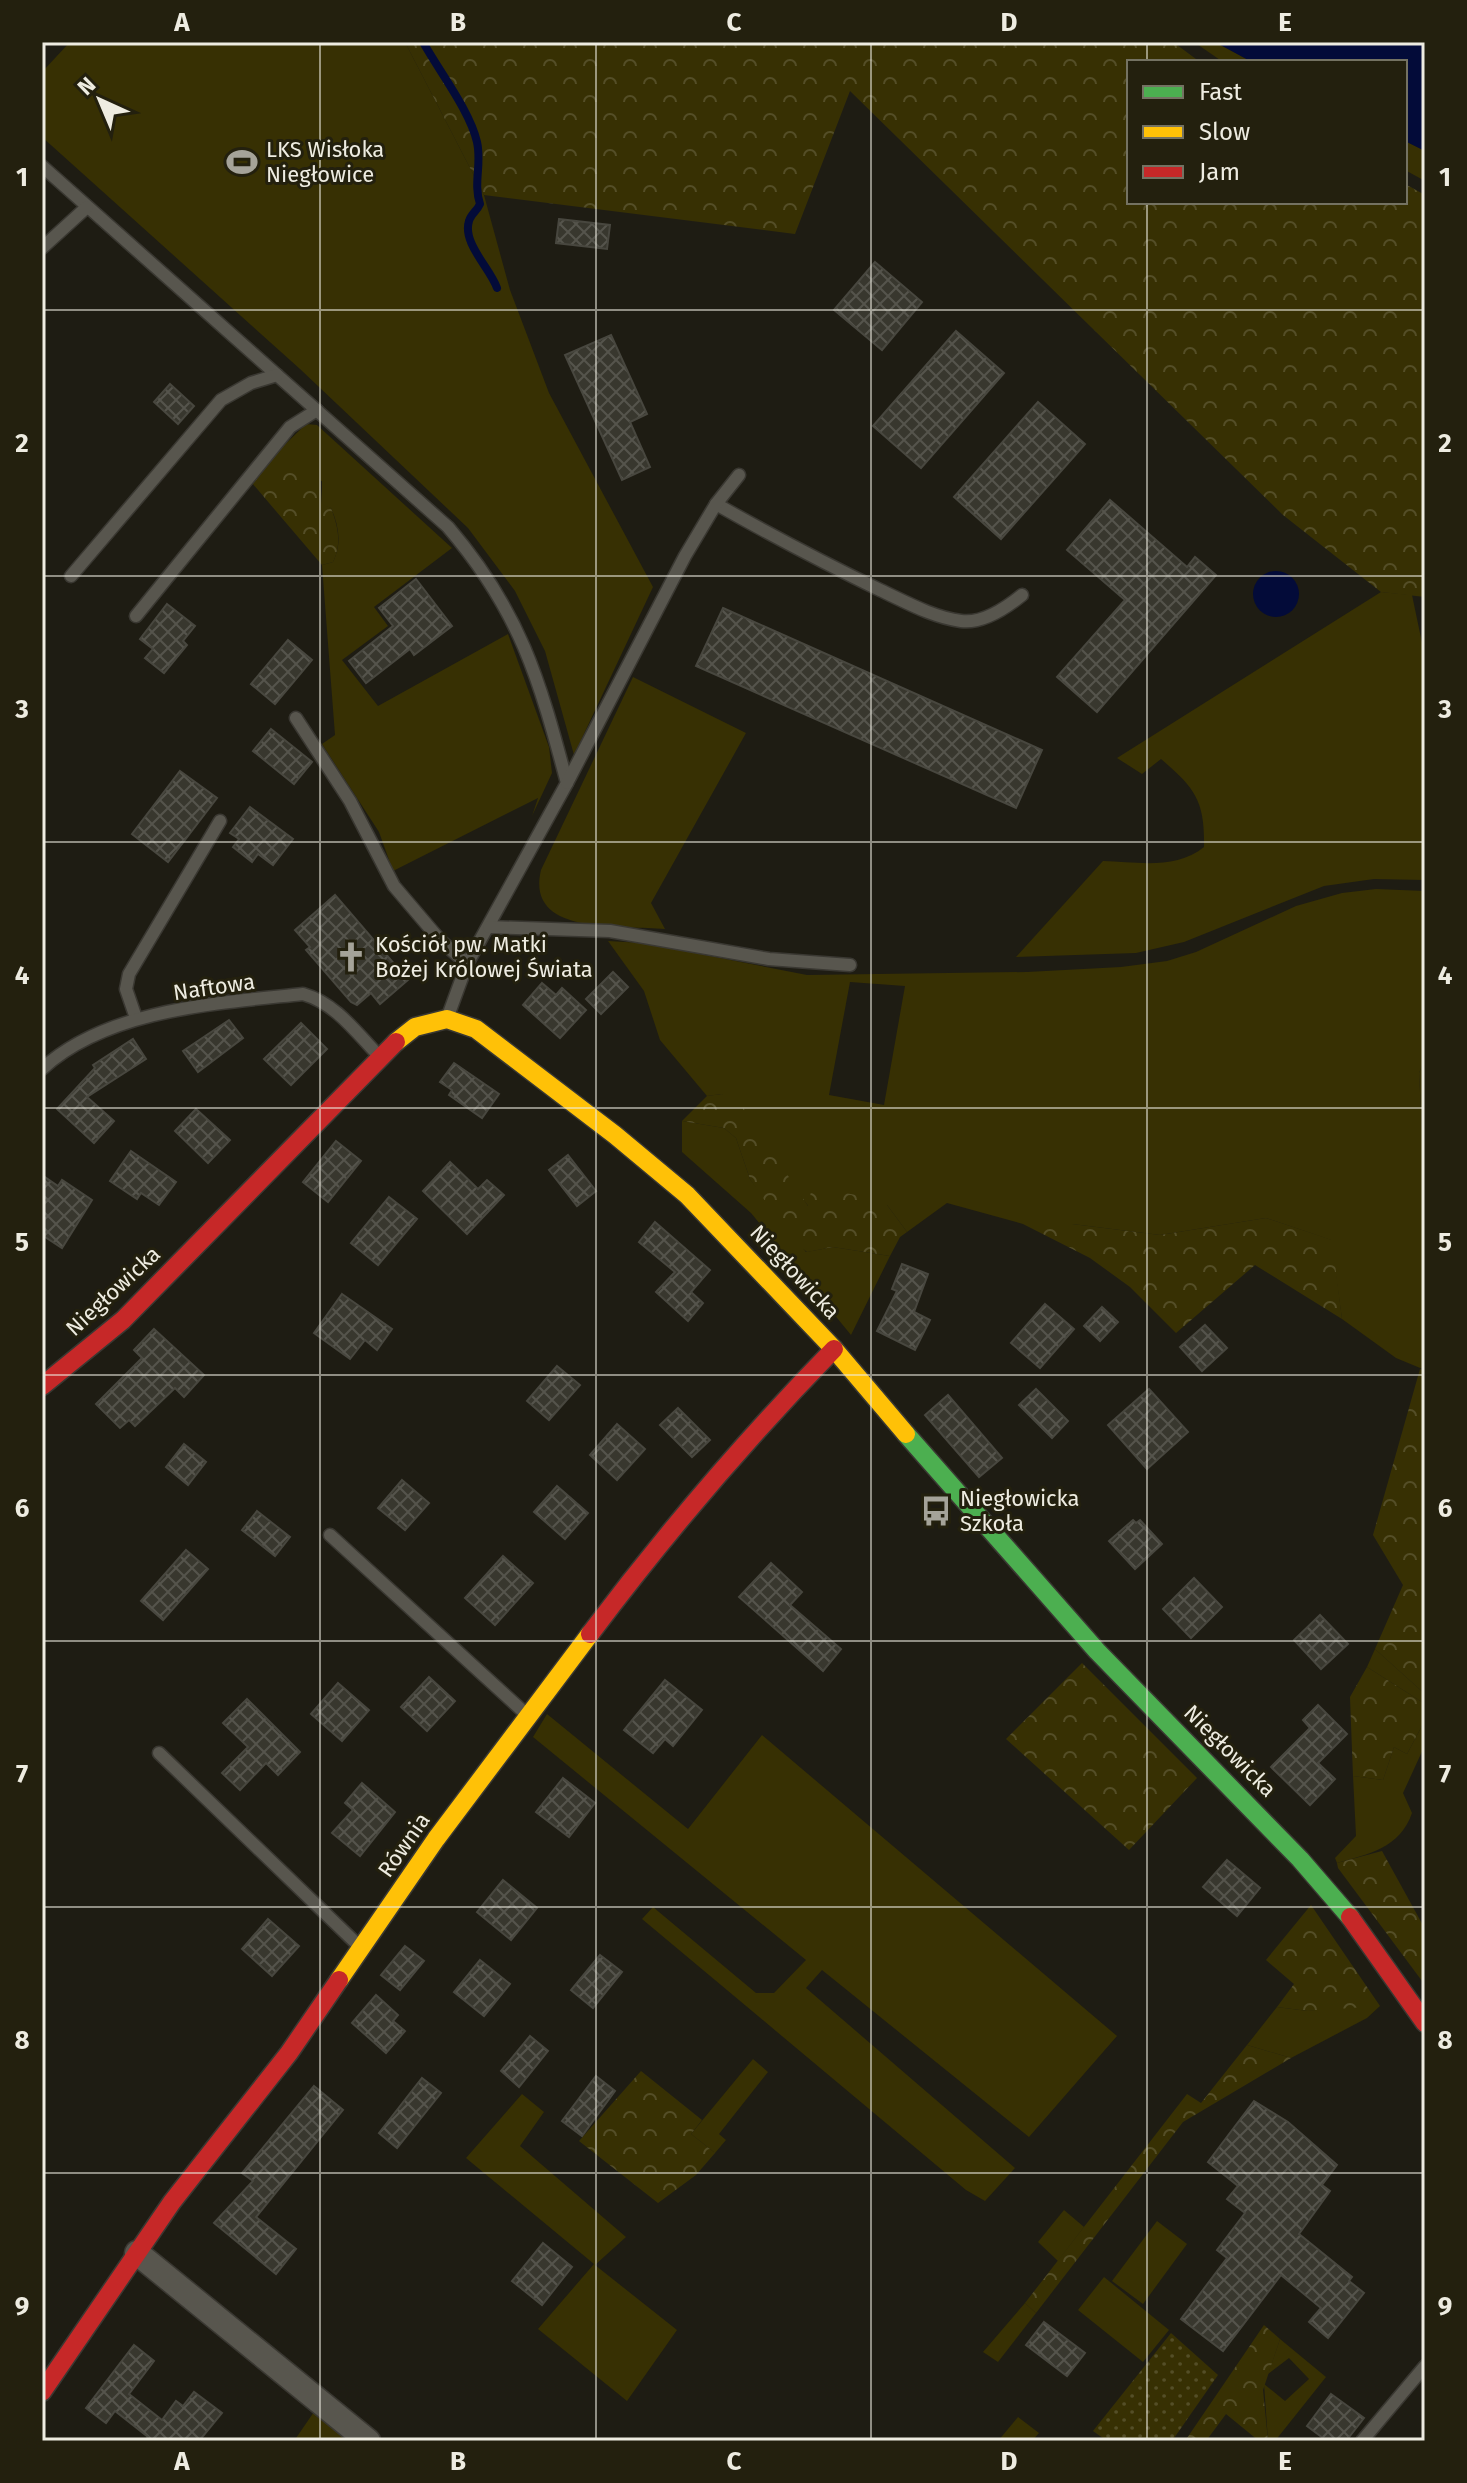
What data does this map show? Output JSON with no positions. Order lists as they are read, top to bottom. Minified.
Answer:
{"streets":{"street":["Niegłowicka","Równia"],"lane":["Naftowa"]},"crossings":[["Naftowa","Niegłowicka"],["Niegłowicka","Równia"]],"places":{"sports":["LKS Wisłoka Niegłowice"],"church":["Kościół pw. Matki Bożej Królowej Świata"],"bus stop":["Niegłowicka Szkoła"]},"legend":["Fast","Slow","Jam"],"north":"top left","grid":{"columns":["A","B","C","D","E"],"rows":["1","2","3","4","5","6","7","8","9"]}}
